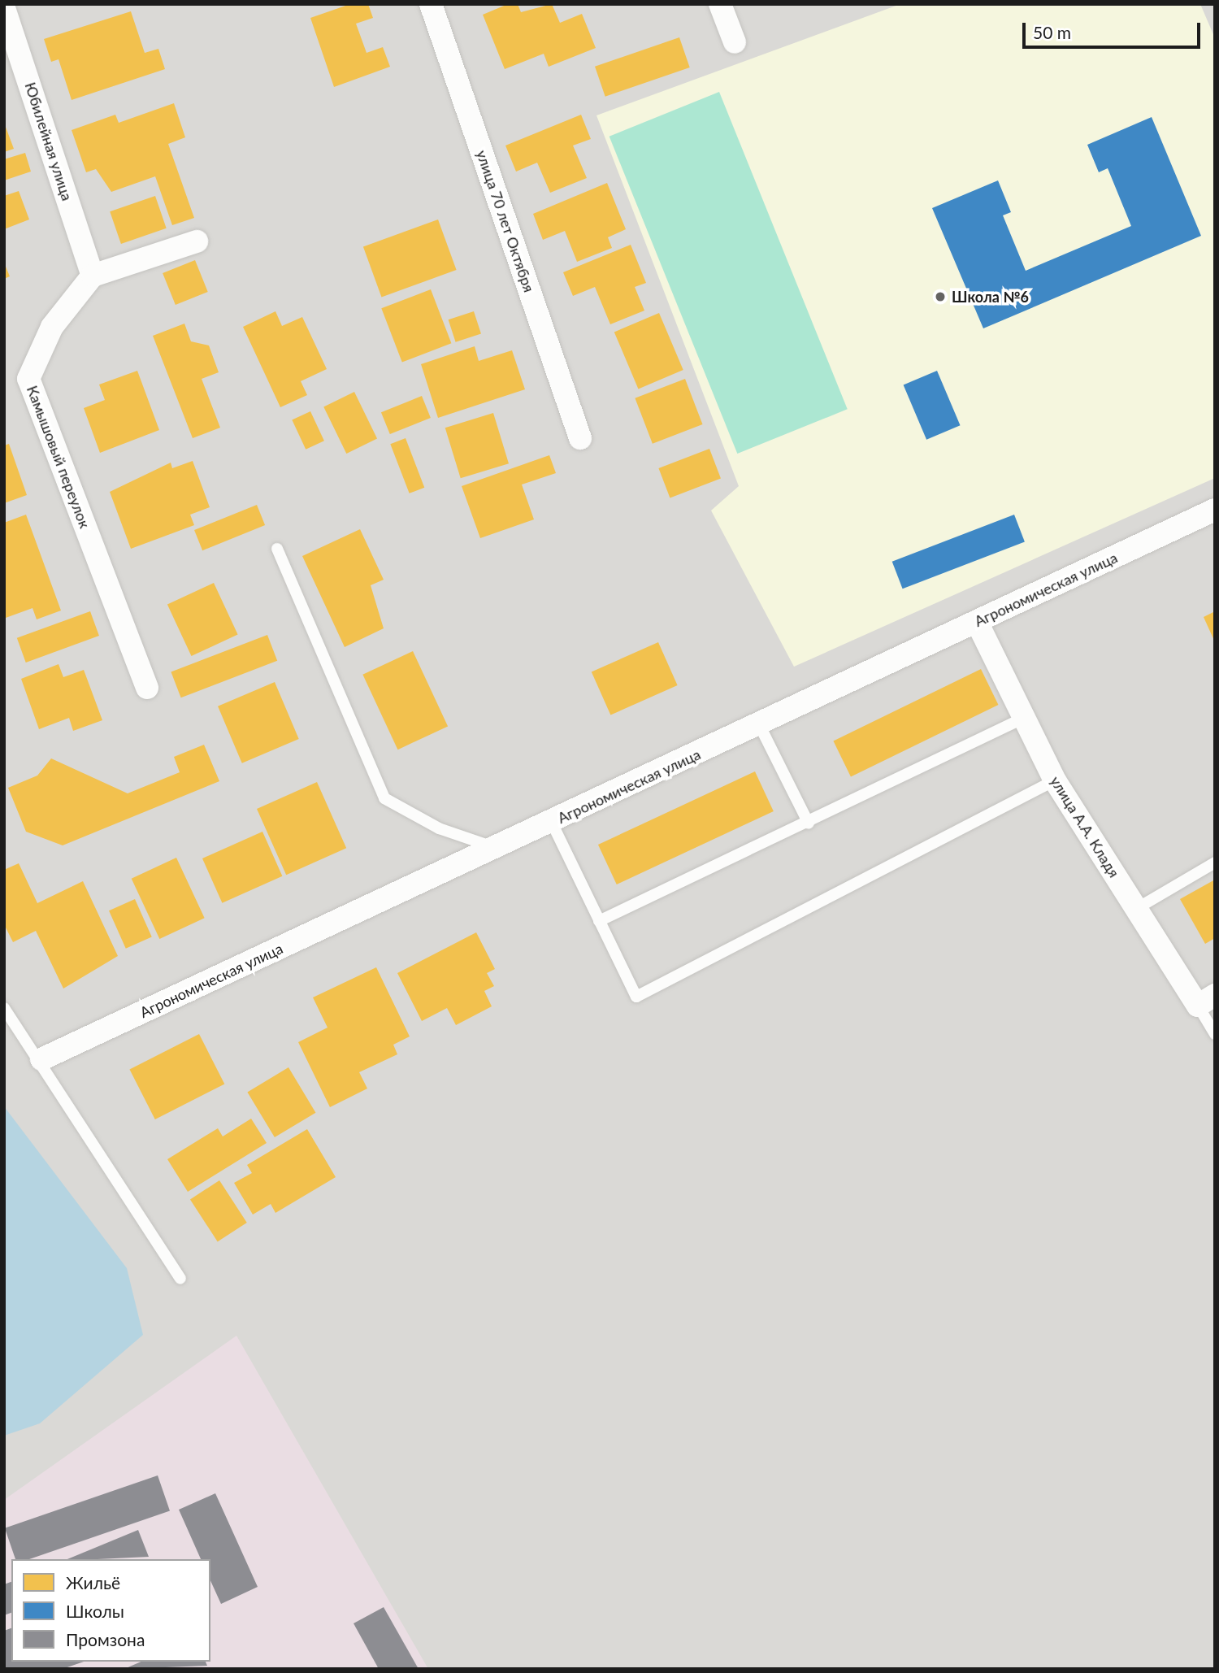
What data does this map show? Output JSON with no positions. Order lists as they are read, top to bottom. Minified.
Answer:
{"streets":{"street":["Юбилейная улица","улица 70 лет Октября","Камышовый переулок","Агрономическая улица","улица А.А. Кладя"]},"crossings":[["Юбилейная улица","Камышовый переулок"],["Агрономическая улица","улица А.А. Кладя"]],"places":["Школа №6"],"legend":["Жильё","Школы","Промзона"],"scale_bar":"50 m"}
